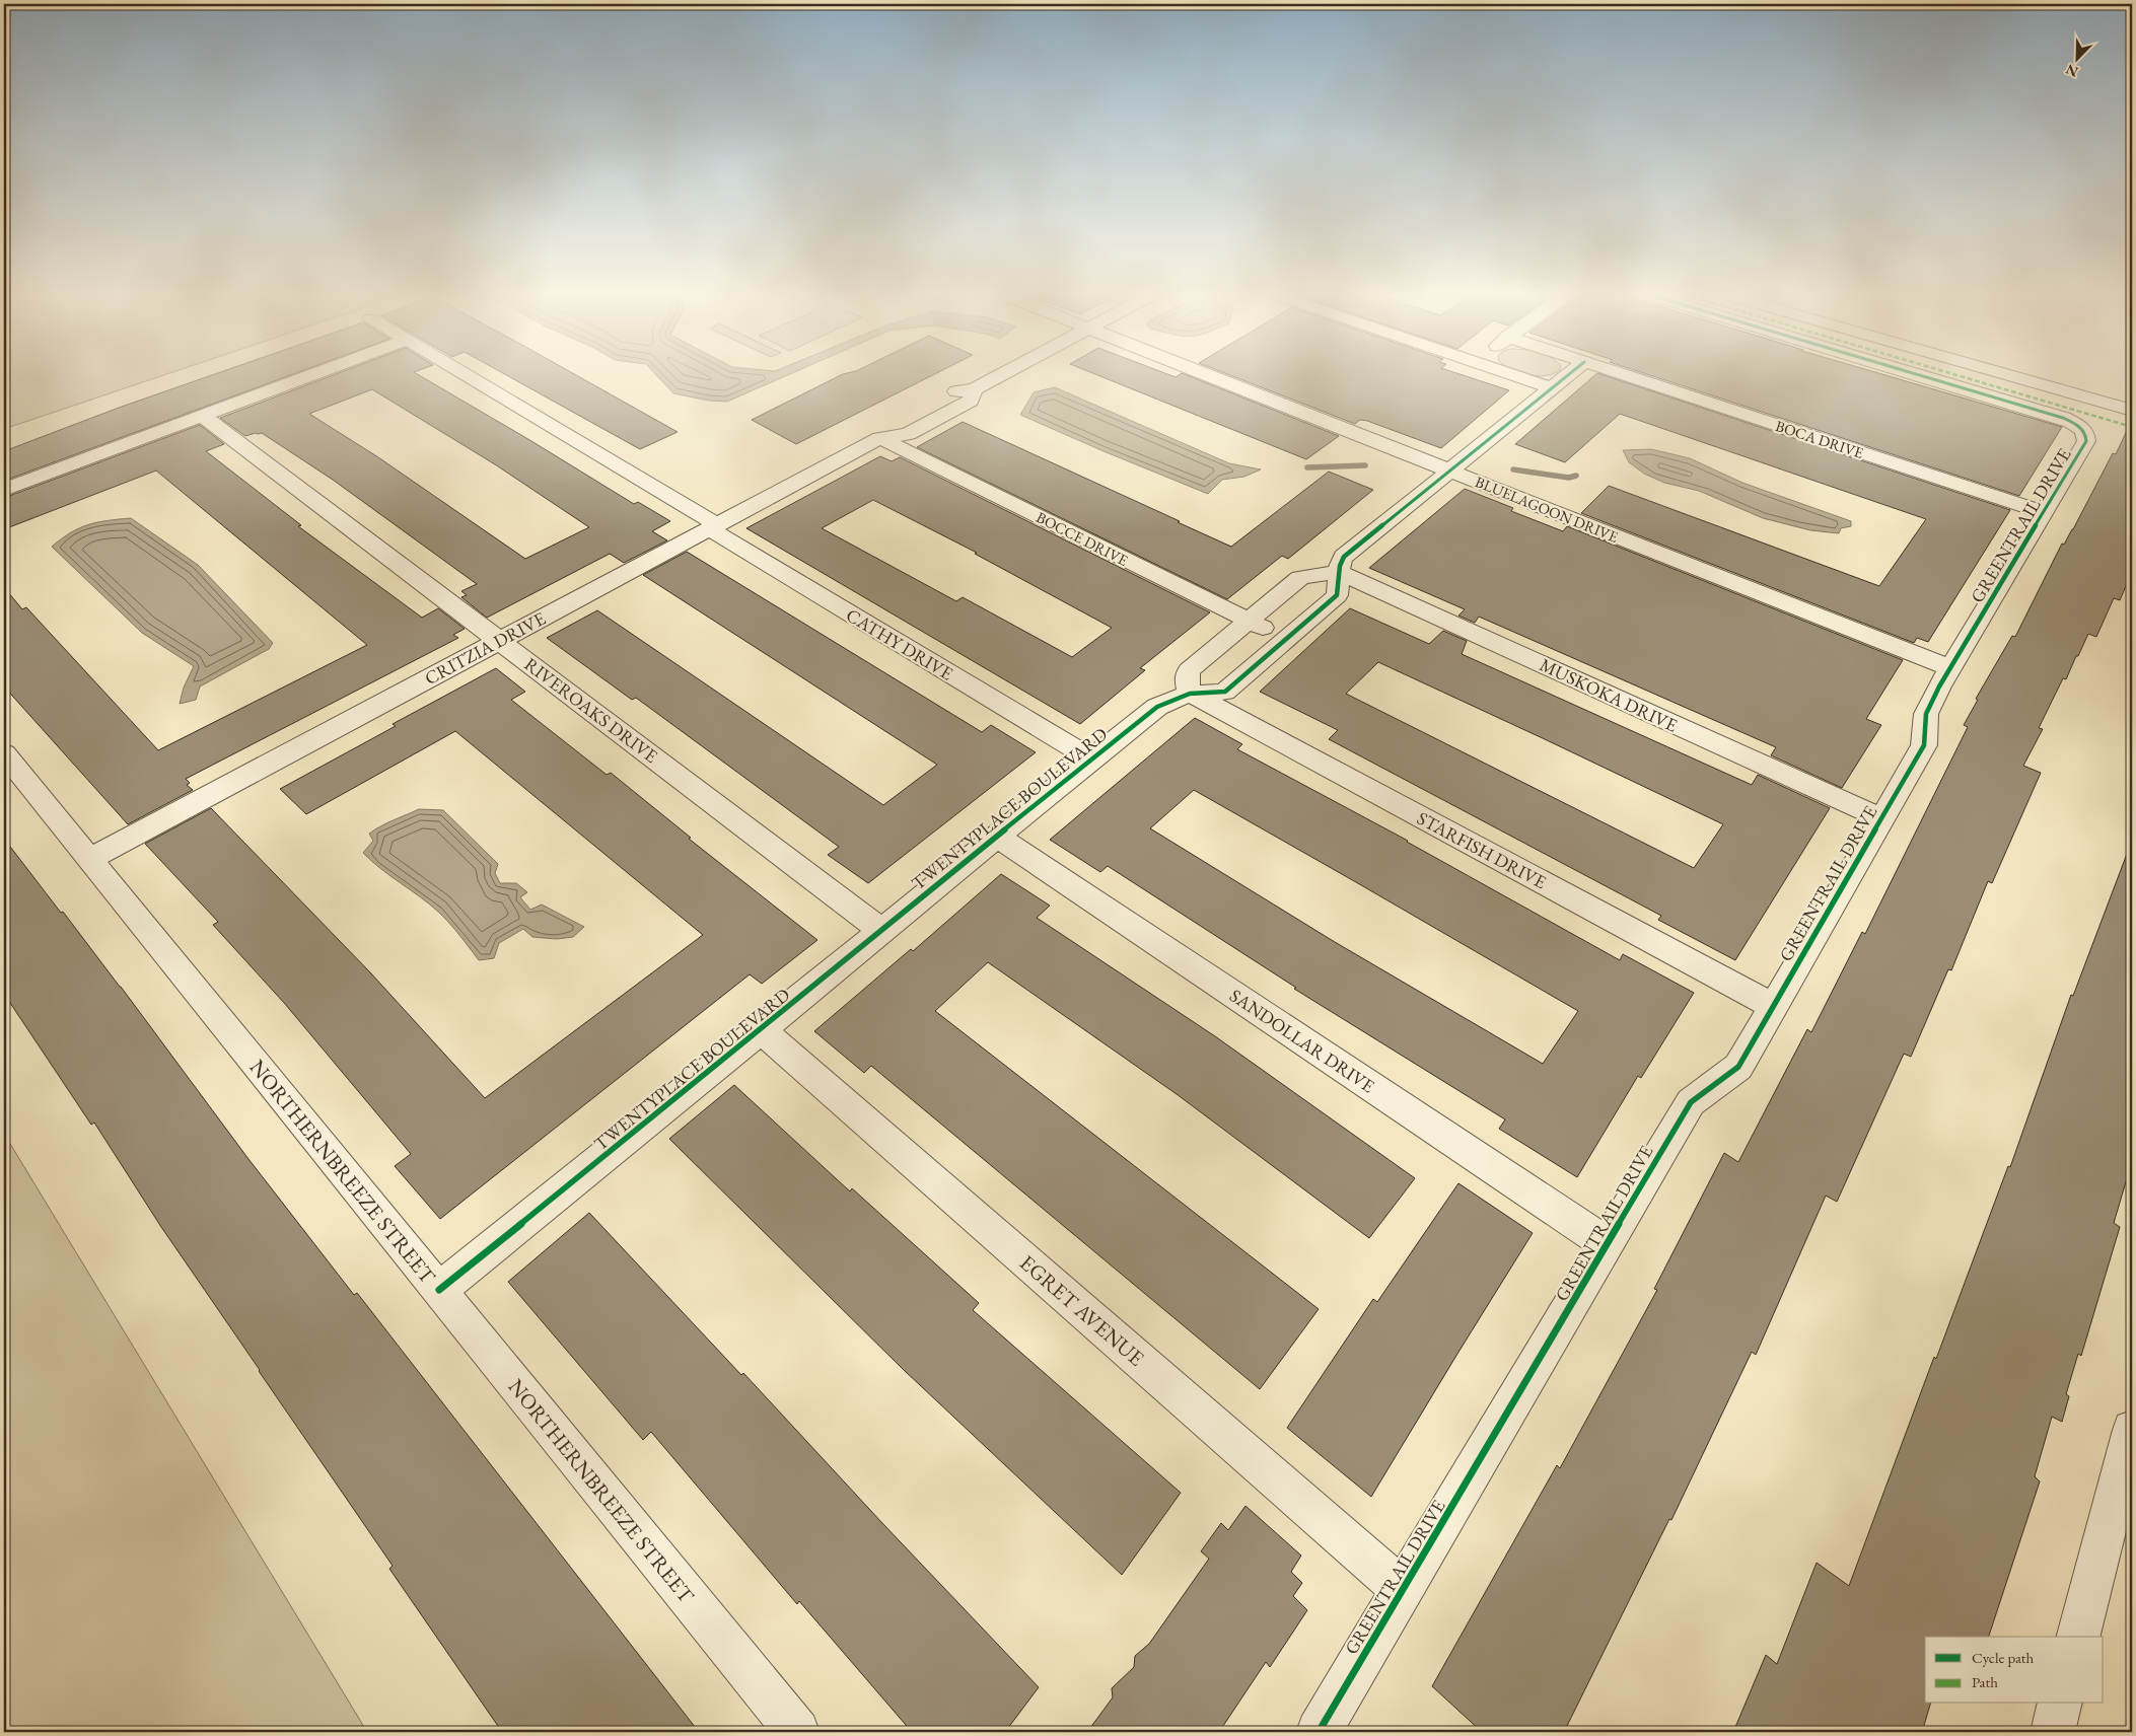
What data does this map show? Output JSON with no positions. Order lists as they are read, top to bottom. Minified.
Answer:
{"streets":{"street":["BOCA DRIVE","BLUELAGOON DRIVE","GREENTRAIL DRIVE","BOCCE DRIVE","CATHY DRIVE","CRITZIA DRIVE","MUSKOKA DRIVE","RIVEROAKS DRIVE","TWENTYPLACE BOULEVARD","STARFISH DRIVE","SANDOLLAR DRIVE","NORTHERNBREEZE STREET","EGRET AVENUE"]},"crossings":[["BOCA DRIVE","GREENTRAIL DRIVE"],["BLUELAGOON DRIVE","GREENTRAIL DRIVE"],["GREENTRAIL DRIVE","MUSKOKA DRIVE"],["GREENTRAIL DRIVE","STARFISH DRIVE"],["GREENTRAIL DRIVE","SANDOLLAR DRIVE"],["GREENTRAIL DRIVE","EGRET AVENUE"],["BOCCE DRIVE","CRITZIA DRIVE"],["BOCCE DRIVE","TWENTYPLACE BOULEVARD"],["CATHY DRIVE","CRITZIA DRIVE"],["CATHY DRIVE","TWENTYPLACE BOULEVARD"],["CRITZIA DRIVE","RIVEROAKS DRIVE"],["CRITZIA DRIVE","NORTHERNBREEZE STREET"],["MUSKOKA DRIVE","TWENTYPLACE BOULEVARD"],["RIVEROAKS DRIVE","TWENTYPLACE BOULEVARD"],["TWENTYPLACE BOULEVARD","STARFISH DRIVE"],["TWENTYPLACE BOULEVARD","SANDOLLAR DRIVE"],["TWENTYPLACE BOULEVARD","NORTHERNBREEZE STREET"],["TWENTYPLACE BOULEVARD","EGRET AVENUE"]],"legend":["Cycle path","Path"],"north":"bottom left"}
